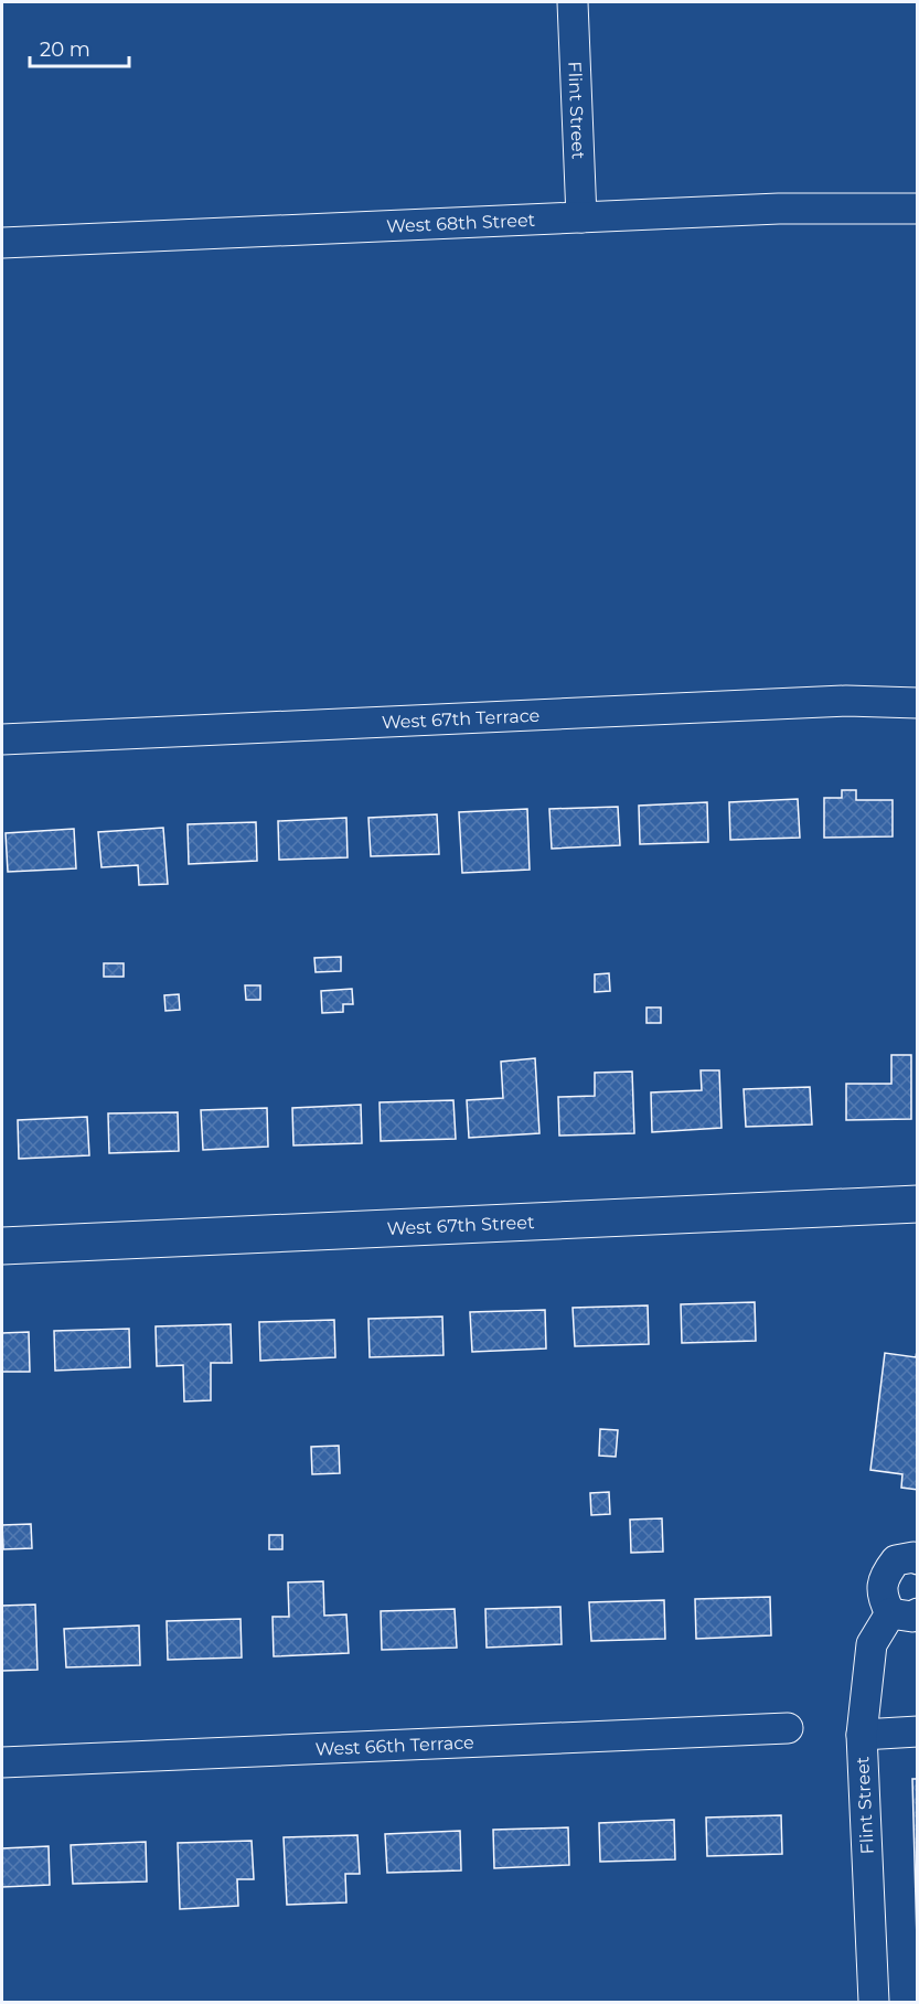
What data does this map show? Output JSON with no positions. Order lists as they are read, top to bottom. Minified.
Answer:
{"streets":{"street":["Flint Street","West 68th Street","West 67th Terrace","West 67th Street","West 66th Terrace"]},"crossings":[["Flint Street","West 68th Street"]],"scale_bar":"20 m"}
